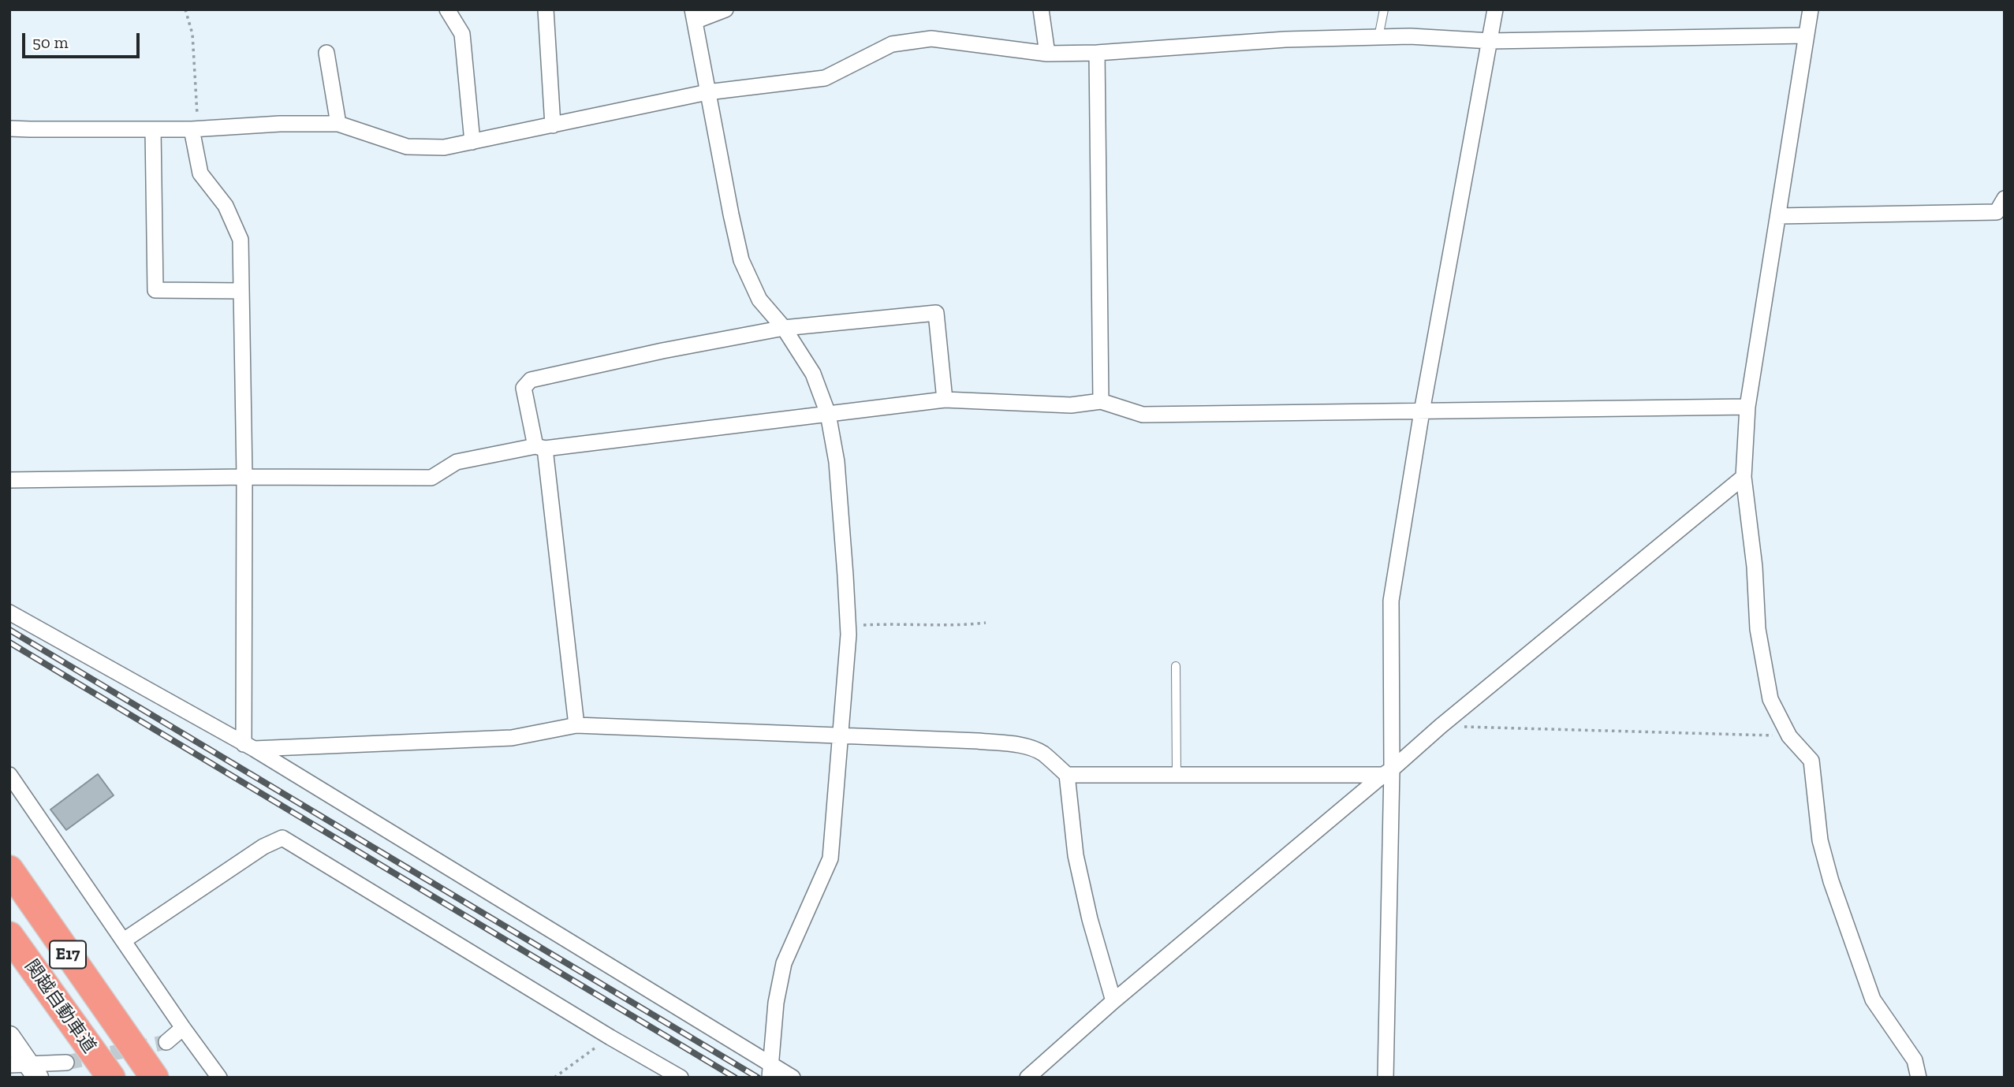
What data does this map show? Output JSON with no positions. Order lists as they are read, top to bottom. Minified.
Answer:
{"streets":{"highway":["E17","関越自動車道"]},"scale_bar":"50 m"}
